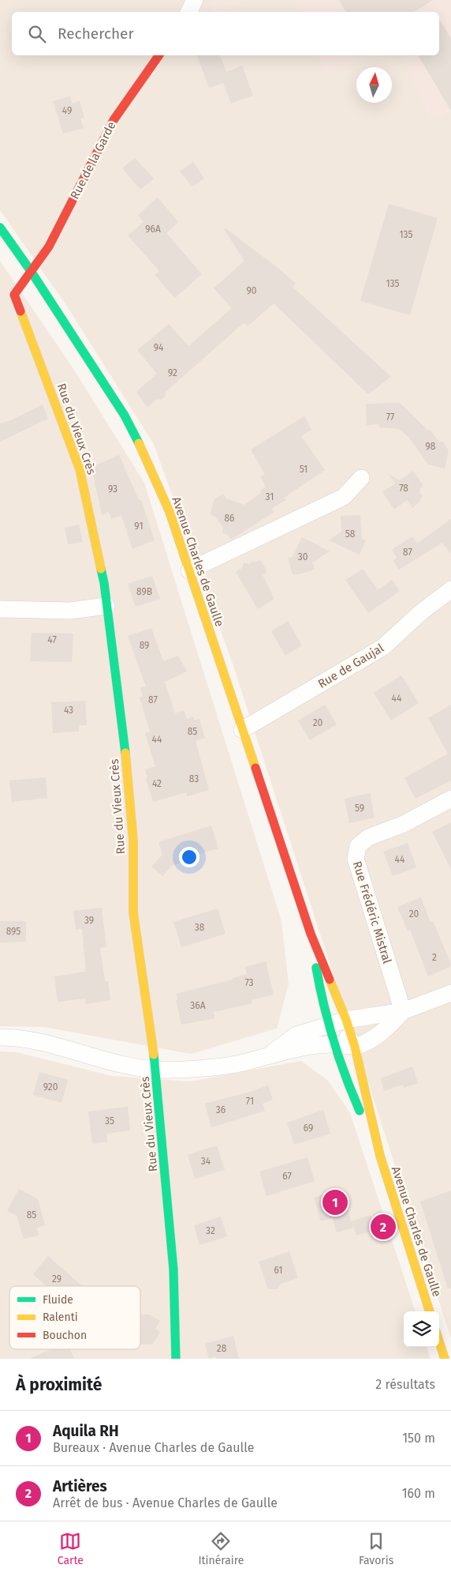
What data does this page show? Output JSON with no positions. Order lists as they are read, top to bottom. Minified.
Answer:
{"streets":{"street":["Rue de la Garde","Rue du Vieux Crès","Avenue Charles de Gaulle","Rue de Gaujal","Rue Frédéric Mistral"]},"crossings":[["Rue de la Garde","Rue du Vieux Crès"],["Rue de la Garde","Avenue Charles de Gaulle"],["Rue du Vieux Crès","Avenue Charles de Gaulle"],["Avenue Charles de Gaulle","Rue de Gaujal"]],"house_numbers":["49","96A","135","135","90","94","92","77","98","51","78","93","31","86","91","58","87","30","89B","47","89","44","87","43","20","85","44","83","42","59","44","20","39","38","895","2","73","36A","920","71","36","35","69","34","67","85","32","61","29","28"],"legend":["Fluide","Ralenti","Bouchon"],"north":"top","page":{"search":"Rechercher","pins":["1","2"],"heading":["À proximité","2 résultats"],"list":[{"mark":"1","name":"Aquila RH","note":"Bureaux · Avenue Charles de Gaulle","value":"150 m"},{"mark":"2","name":"Artières","note":"Arrêt de bus · Avenue Charles de Gaulle","value":"160 m"}],"nav":["Carte","Itinéraire","Favoris"]}}
